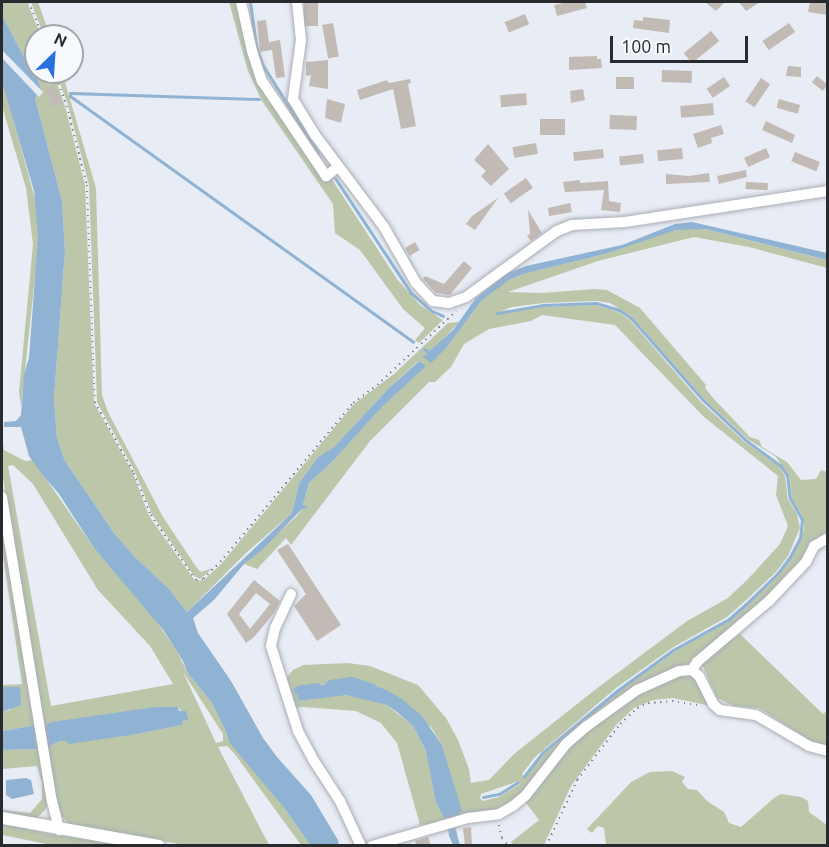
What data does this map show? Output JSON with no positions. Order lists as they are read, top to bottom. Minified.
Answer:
{"scale_bar":"100 m","north":"top right"}
